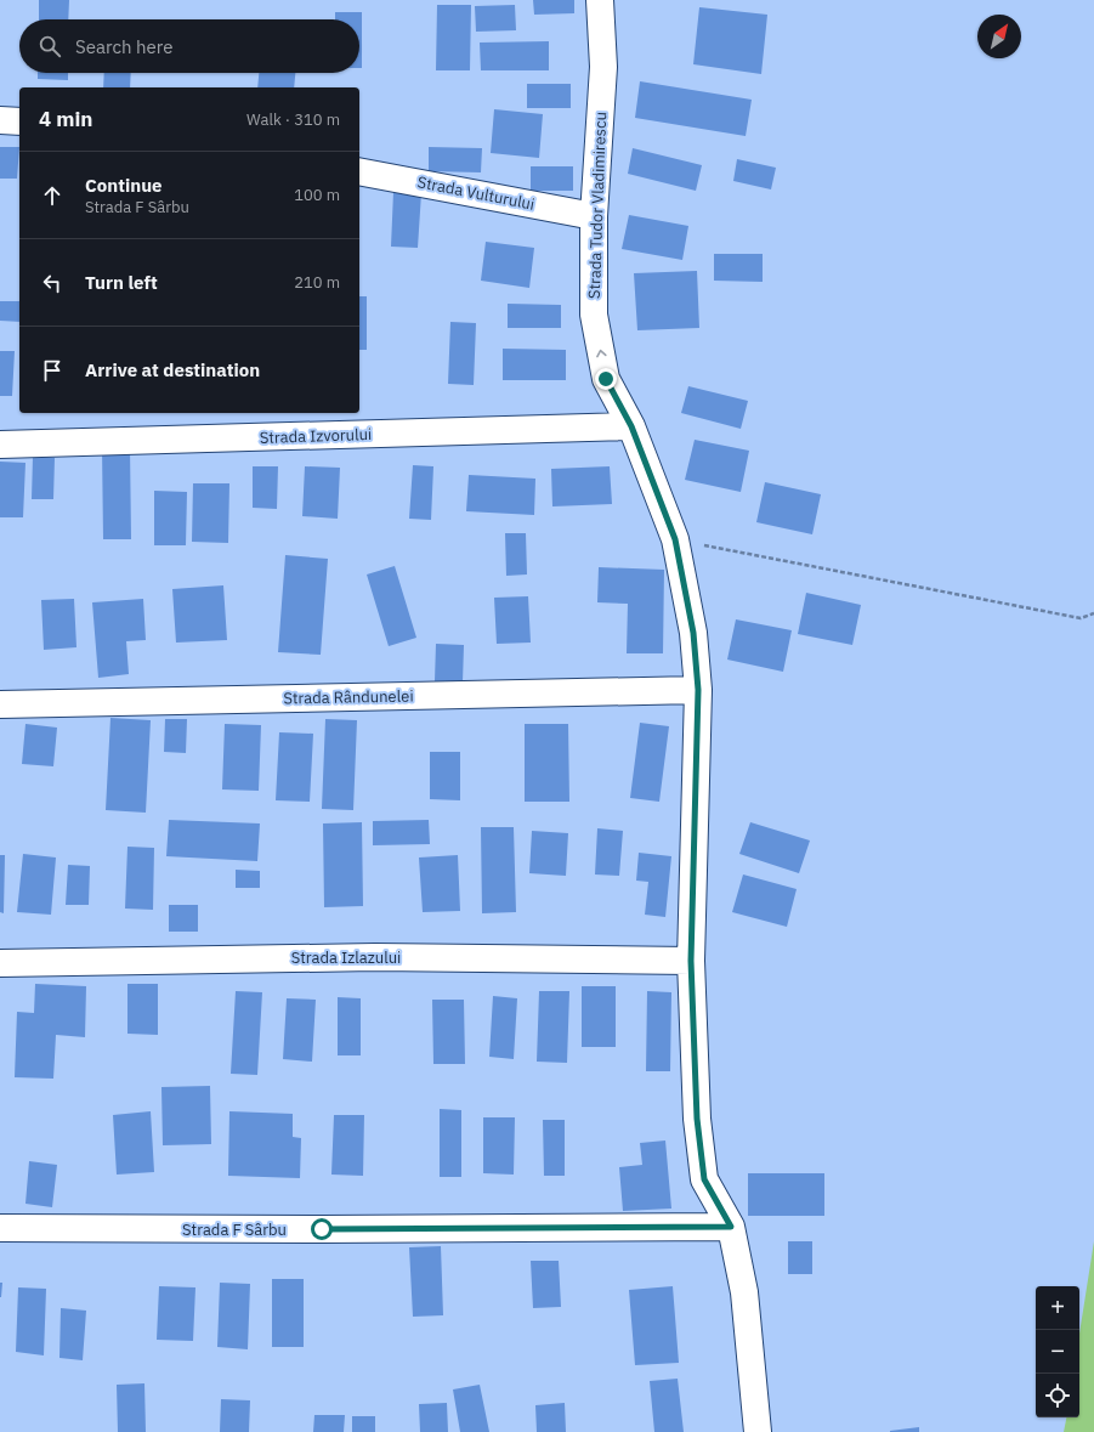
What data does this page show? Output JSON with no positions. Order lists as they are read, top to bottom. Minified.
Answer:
{"streets":{"street":["Strada Vulturului","Strada Tudor Vladimirescu","Strada Izvorului","Strada Rândunelei","Strada Izlazului","Strada F Sârbu"]},"crossings":[["Strada Vulturului","Strada Tudor Vladimirescu"],["Strada Tudor Vladimirescu","Strada Izvorului"],["Strada Tudor Vladimirescu","Strada Rândunelei"],["Strada Tudor Vladimirescu","Strada Izlazului"],["Strada Tudor Vladimirescu","Strada F Sârbu"]],"north":"top right","page":{"search":"Search here","heading":["4 min","Walk · 310 m"],"list":[["Continue","Strada F Sârbu","100 m"],["Turn left","210 m"],"Arrive at destination"],"map_buttons":["+","−"]}}
